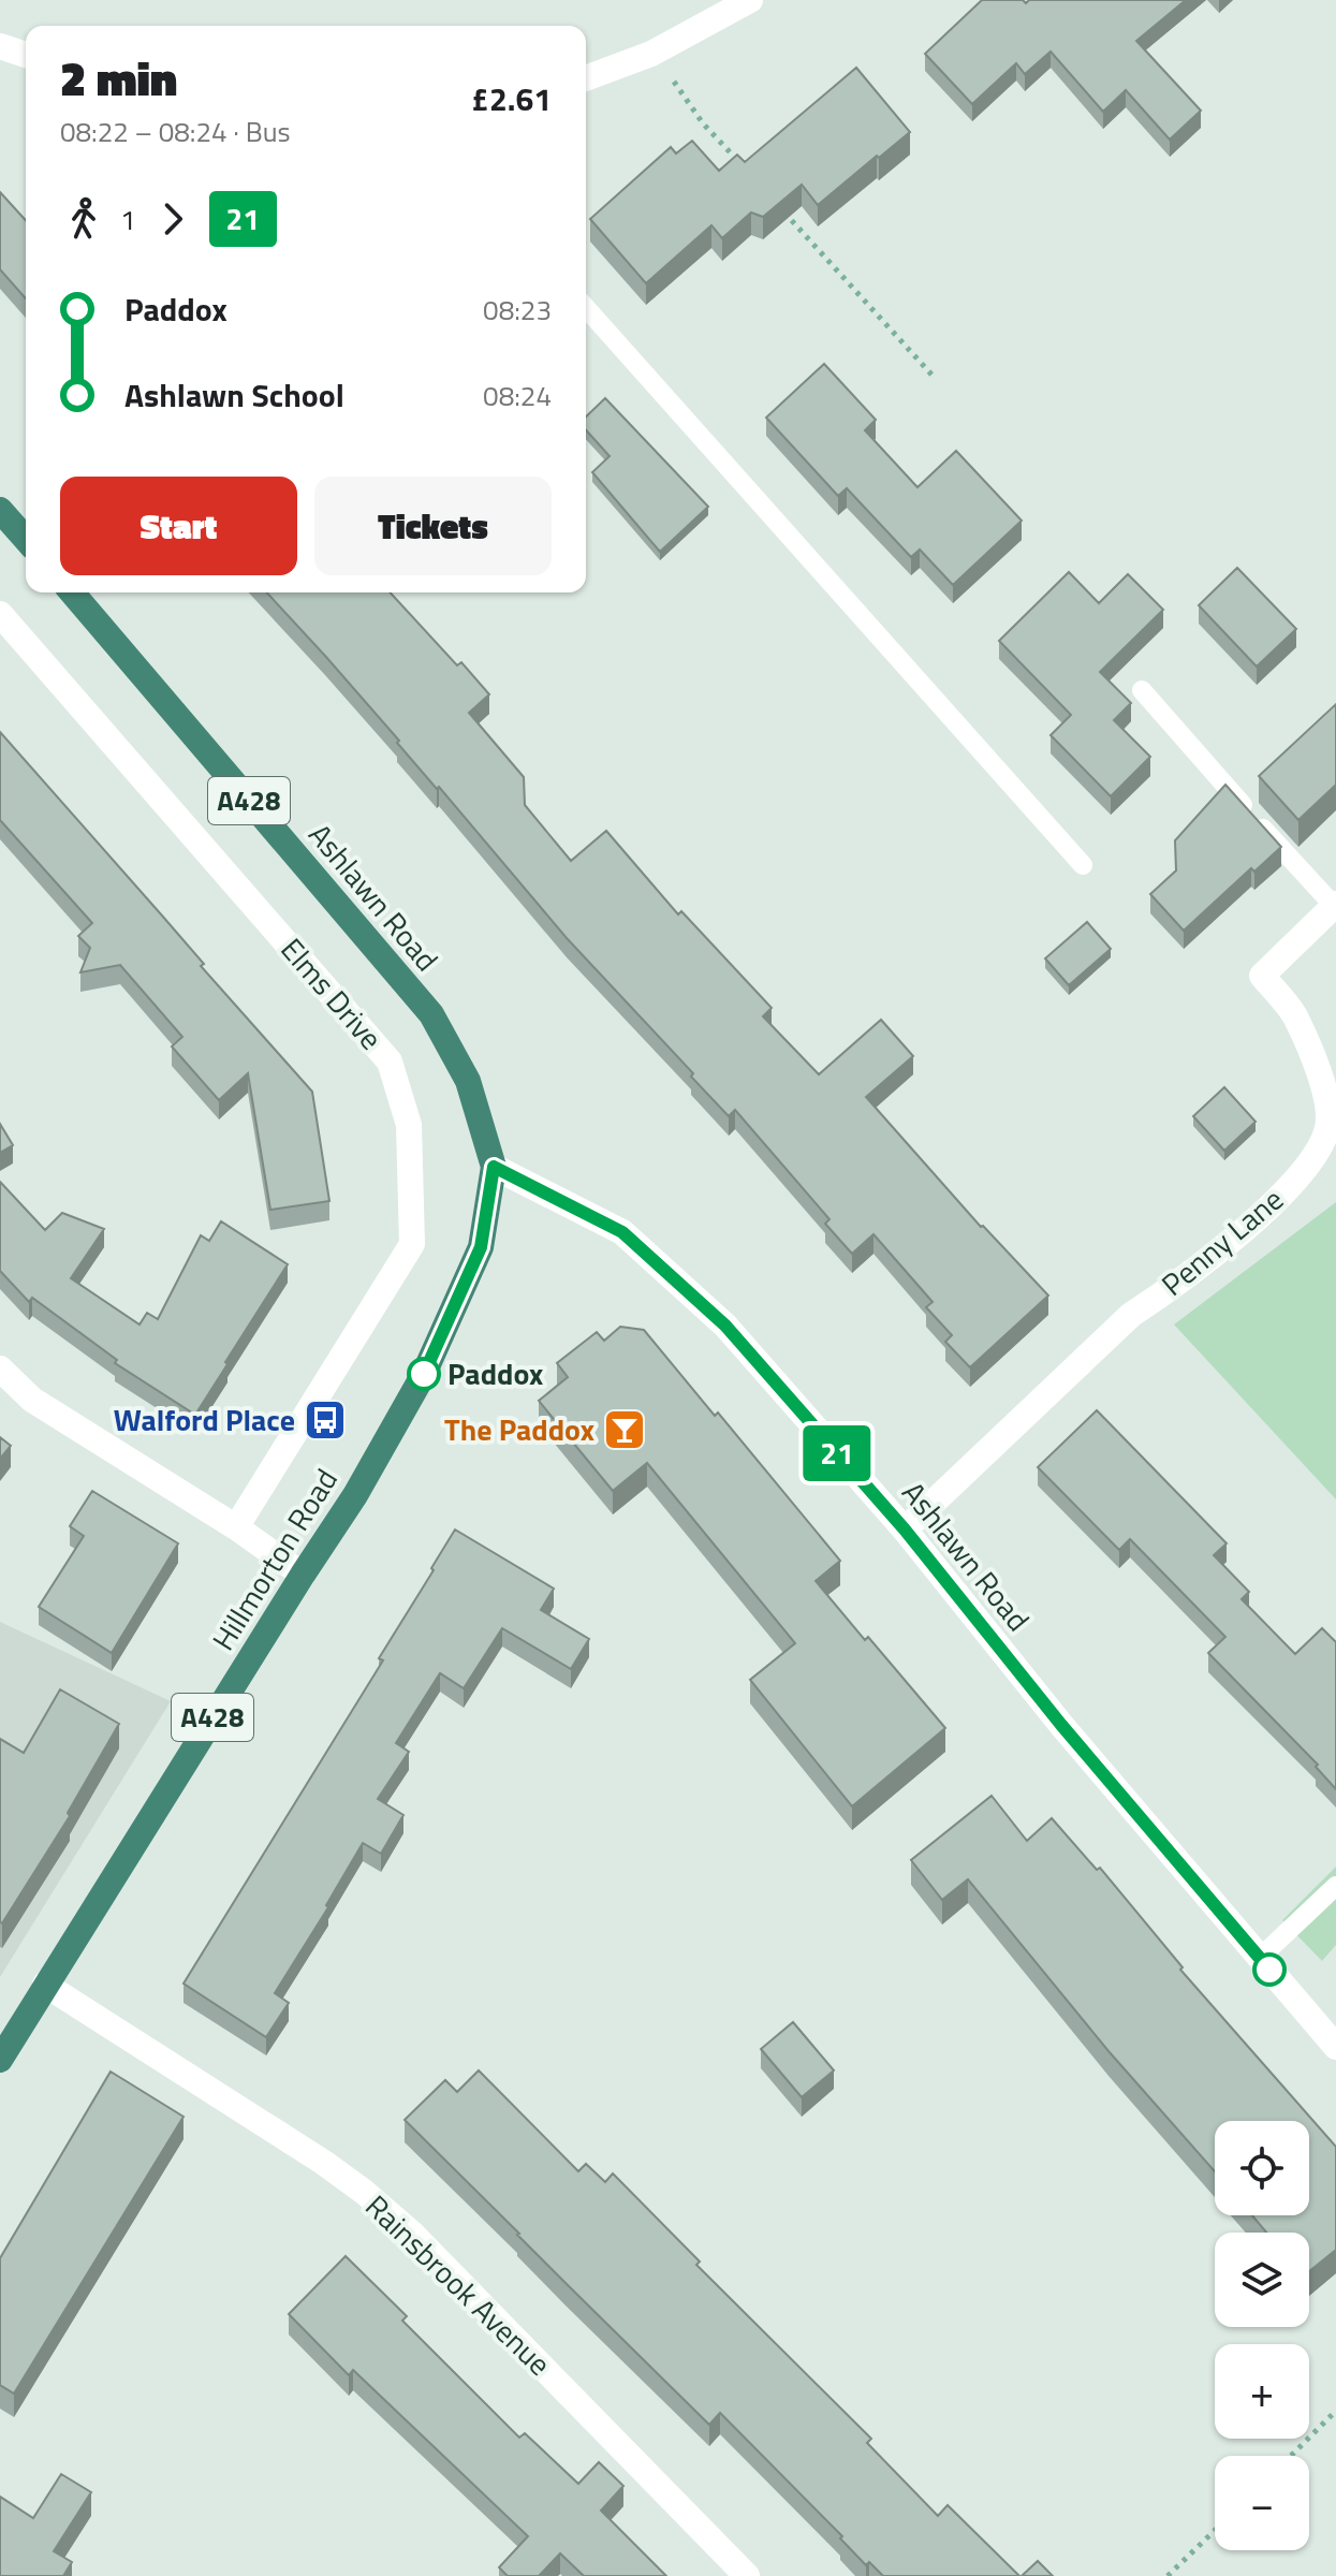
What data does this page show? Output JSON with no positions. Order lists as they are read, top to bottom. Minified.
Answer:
{"streets":{"highway":["A428","Ashlawn Road","Hillmorton Road"],"street":["Elms Drive","Penny Lane","Rainsbrook Avenue"]},"crossings":[["Ashlawn Road","Penny Lane"],["Ashlawn Road","Hillmorton Road"],["Hillmorton Road","Rainsbrook Avenue"]],"places":{"other":["Paddox"],"bus stop":["Walford Place"],"bar":["The Paddox"]},"lines":["bus line 21"],"page":{"on_map":"21","heading":["2 min","08:22 – 08:24 · Bus","£2.61"],"legs":["1","21"],"list":[{"name":"Paddox","value":"08:23"},{"name":"Ashlawn School","value":"08:24"}],"buttons":["Start","Tickets"],"map_buttons":["+","−"]}}
